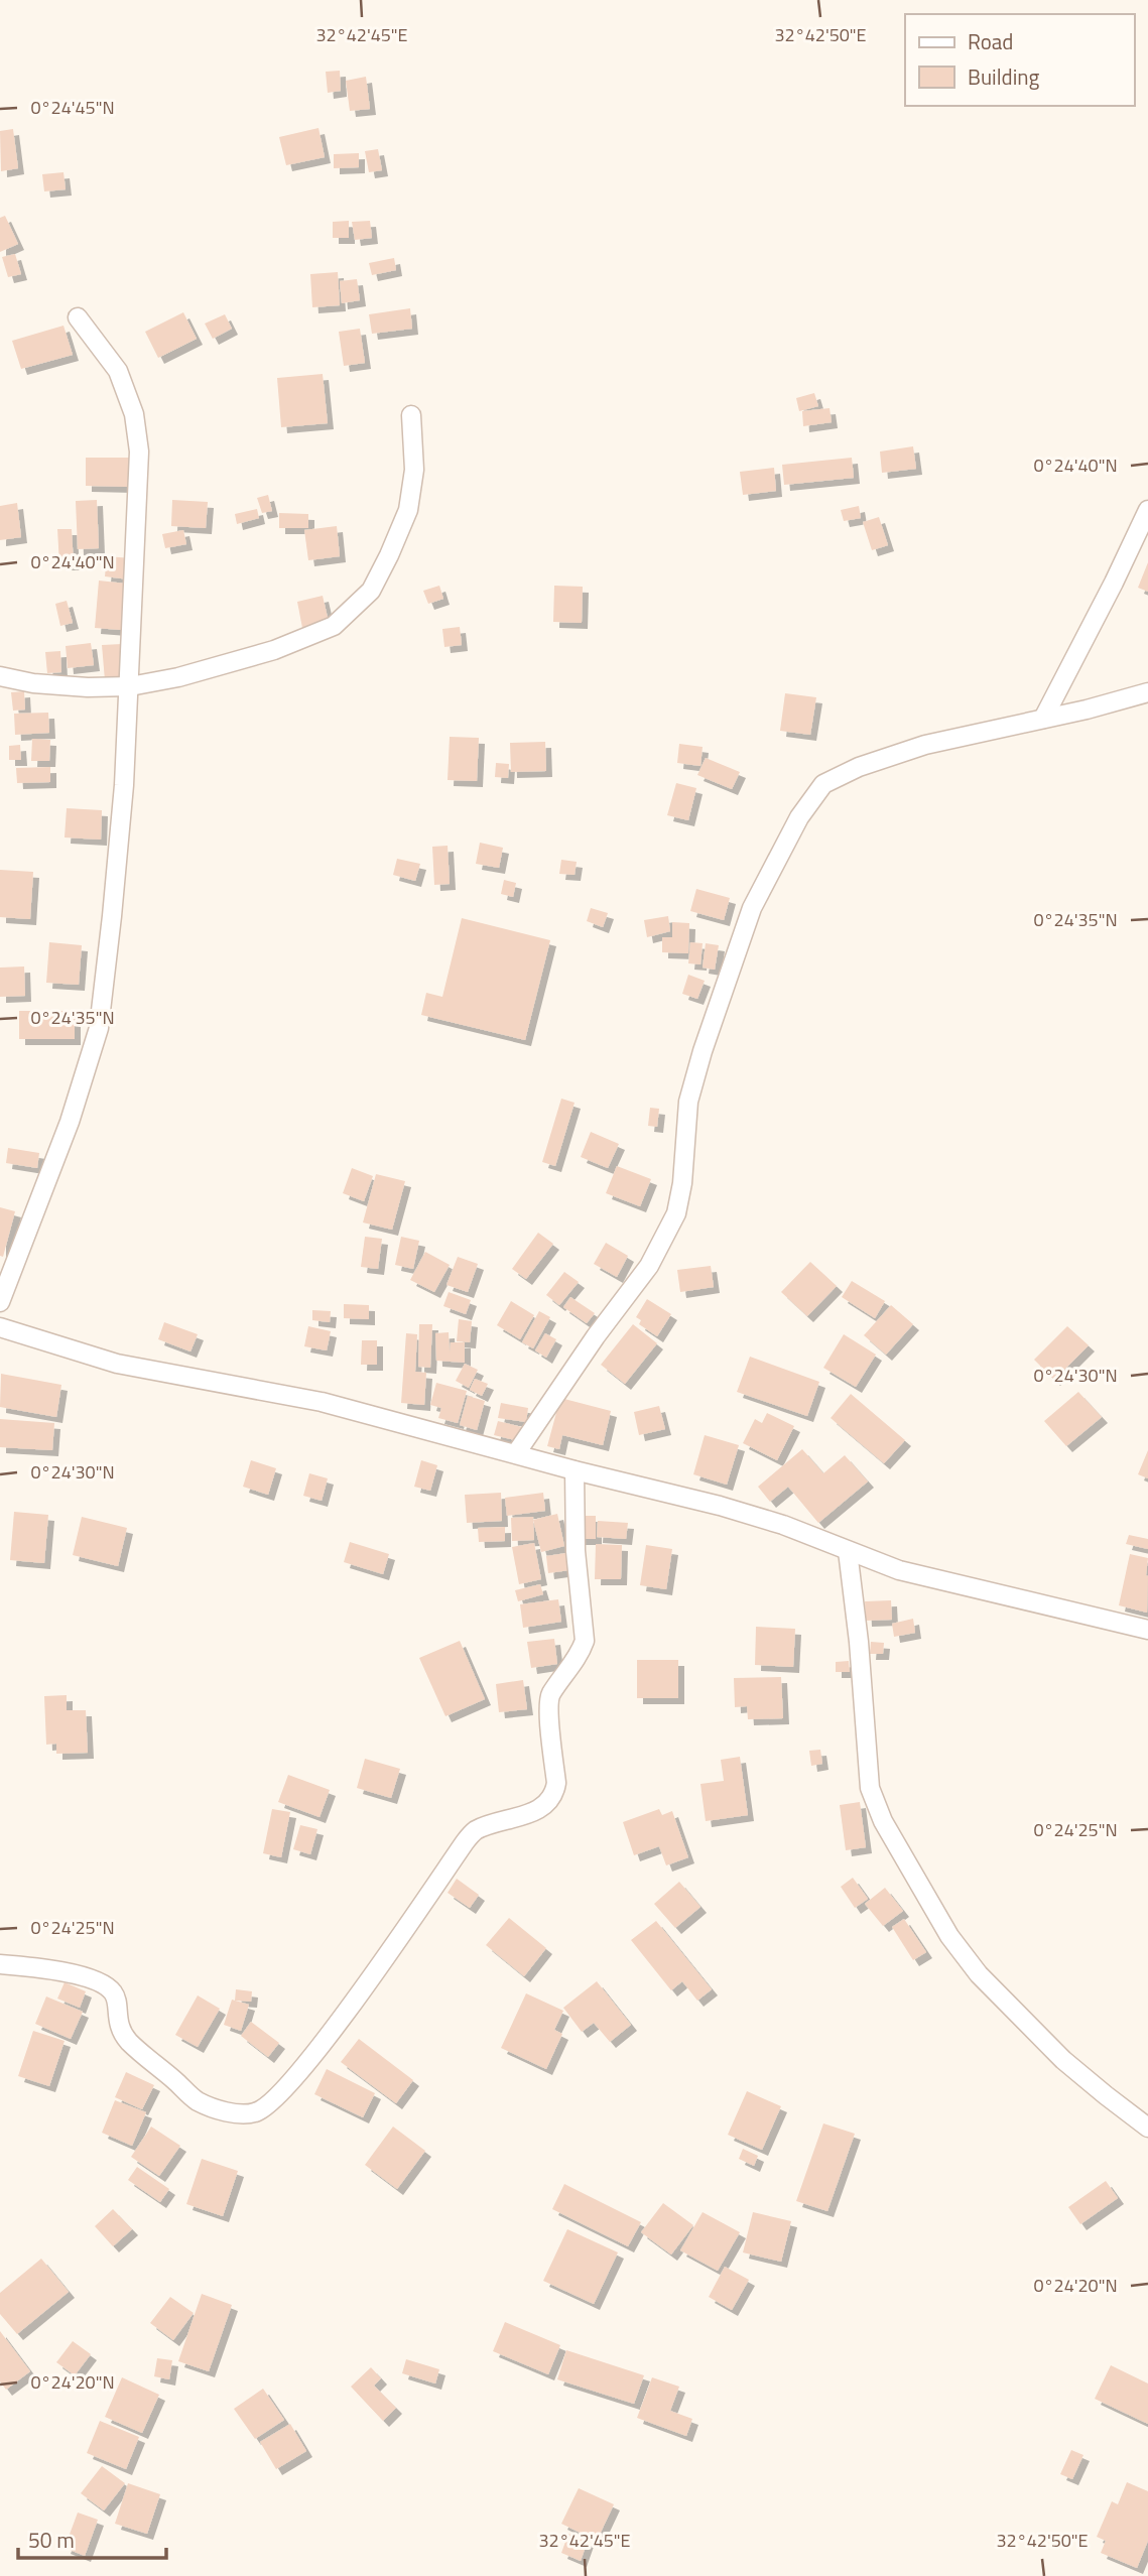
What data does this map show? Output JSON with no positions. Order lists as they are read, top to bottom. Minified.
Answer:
{"legend":["Road","Building"],"scale_bar":"50 m","coordinates":["32°42'45\"E","32°42'50\"E","0°24'45\"N","0°24'40\"N","0°24'35\"N","0°24'30\"N","0°24'25\"N","0°24'20\"N"]}
